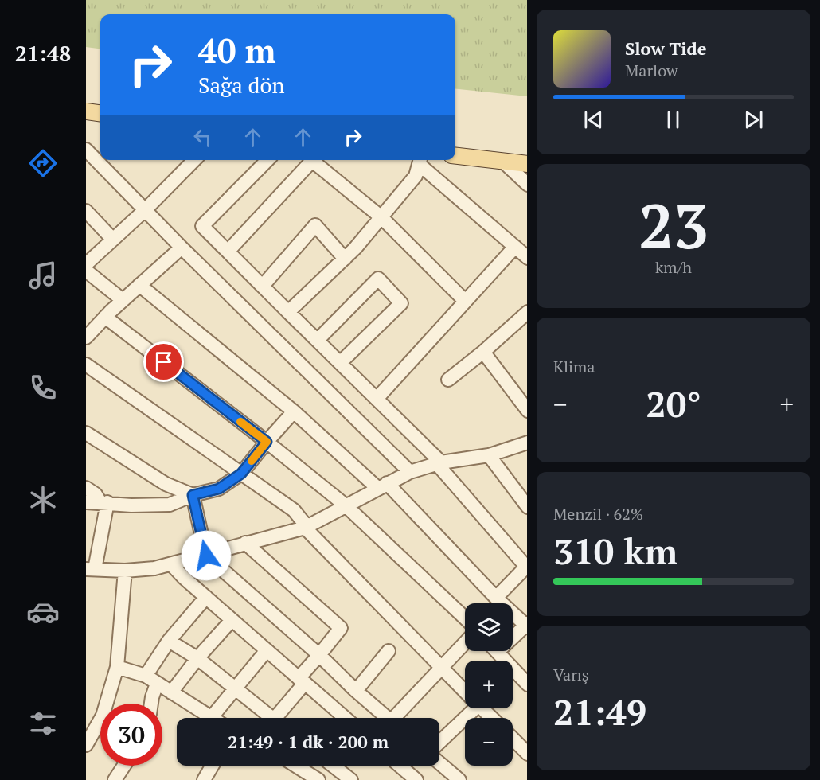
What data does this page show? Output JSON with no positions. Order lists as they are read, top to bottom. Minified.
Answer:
{"page":{"tabs":"21:48","turn":["40 m","Sağa dön"],"song":["Slow Tide","Marlow"],"tile":[["23","km/h"],"Klima",["Menzil · 62%","310 km"],["Varış","21:49"]],"heat":["−","20°","+"],"map_buttons":["+","−"],"limit":"30","trip":"21:49 · 1 dk · 200 m"}}
